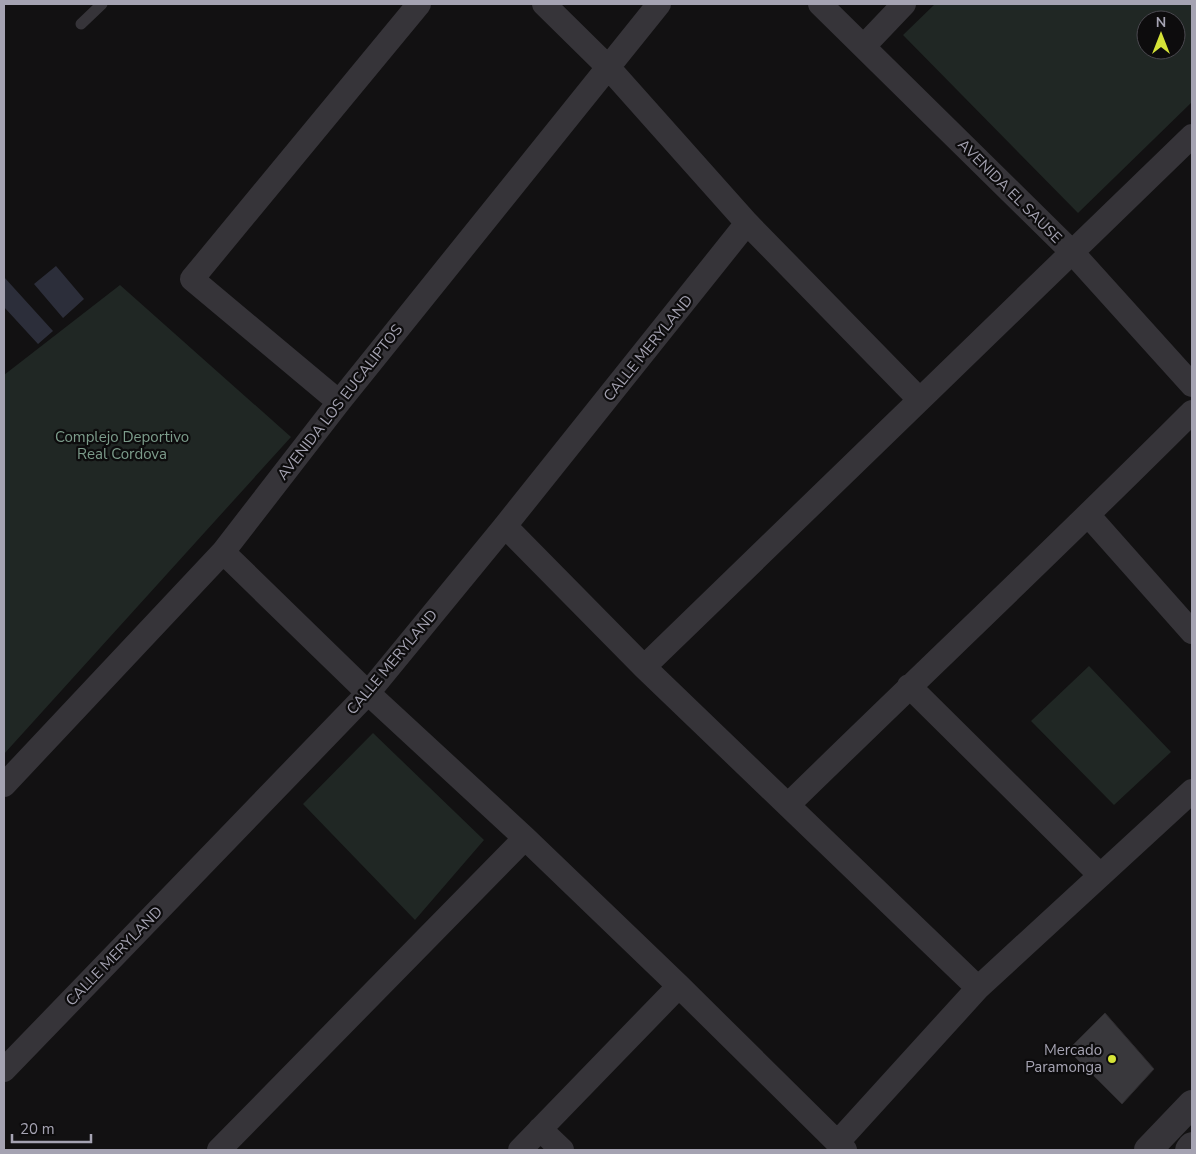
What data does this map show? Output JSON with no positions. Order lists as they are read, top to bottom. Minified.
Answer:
{"streets":{"street":["AVENIDA EL SAUSE","CALLE MERYLAND","AVENIDA LOS EUCALIPTOS"]},"parks":["Complejo Deportivo Real Cordova"],"places":["Mercado Paramonga"],"scale_bar":"20 m","north":"top"}
